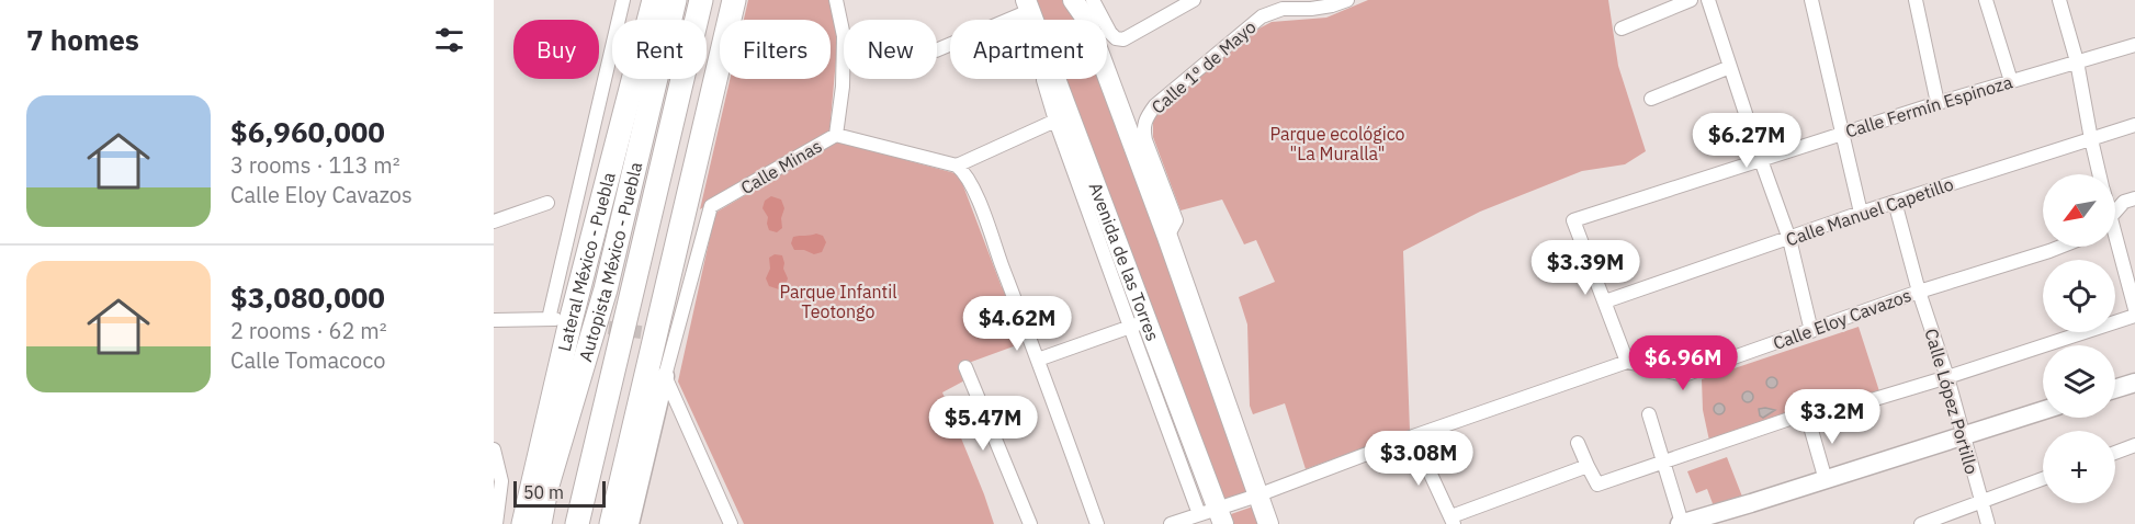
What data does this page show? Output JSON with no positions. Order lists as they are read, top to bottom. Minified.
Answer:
{"streets":{"highway":["Lateral México - Puebla","Autopista México - Puebla"],"main road":["Avenida de las Torres"],"street":["Calle 1º de Mayo","Calle Fermín Espinoza","Calle Minas","Calle Manuel Capetillo","Calle Eloy Cavazos","Calle López Portillo"]},"crossings":[["Calle Fermín Espinoza","Calle Manuel Capetillo"],["Calle Manuel Capetillo","Calle López Portillo"],["Calle Eloy Cavazos","Calle López Portillo"]],"parks":["Parque ecológico \"La Muralla\"","Parque Infantil Teotongo"],"scale_bar":"50 m","north":"bottom left","page":{"heading":"7 homes","chip":["Buy","Rent","Filters","New","Apartment"],"list":[{"name":"$6,960,000","note":"3 rooms · 113 m² · Calle Eloy Cavazos"},{"name":"$3,080,000","note":"2 rooms · 62 m² · Calle Tomacoco"}],"price":["$6.27M","$3.39M","$4.62M","$6.96M","$3.2M","$5.47M","$3.08M"],"map_buttons":"+","scale":"50 m"}}
